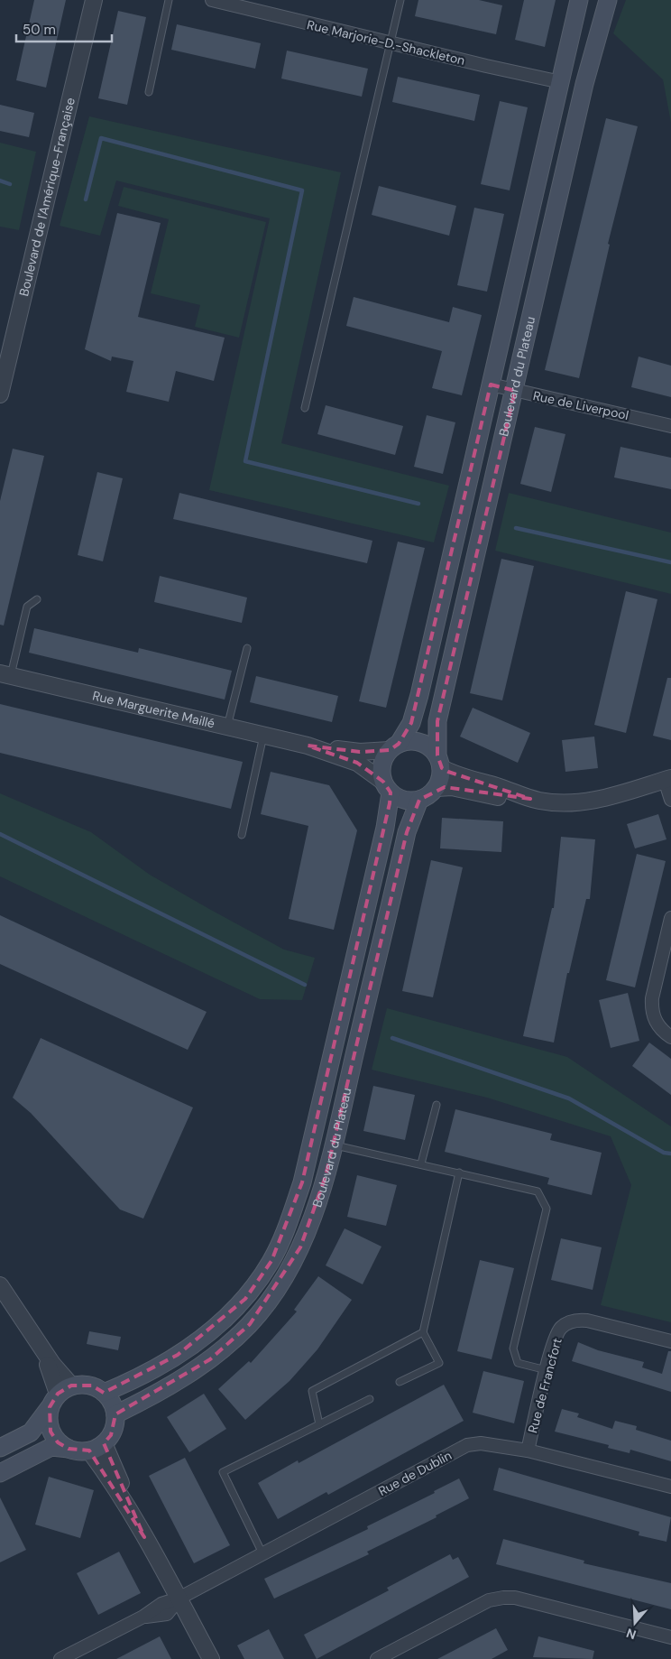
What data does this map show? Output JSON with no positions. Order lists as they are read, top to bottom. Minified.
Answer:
{"streets":{"main road":["Boulevard du Plateau"],"street":["Rue Marjorie-D.-Shackleton","Boulevard de l'Amérique-Française","Rue de Liverpool","Rue Marguerite Maillé","Rue de Francfort","Rue de Dublin"]},"crossings":[["Rue Marjorie-D.-Shackleton","Boulevard du Plateau"],["Boulevard du Plateau","Rue de Liverpool"],["Boulevard du Plateau","Rue Marguerite Maillé"],["Rue de Francfort","Rue de Dublin"]],"scale_bar":"50 m","north":"bottom"}
